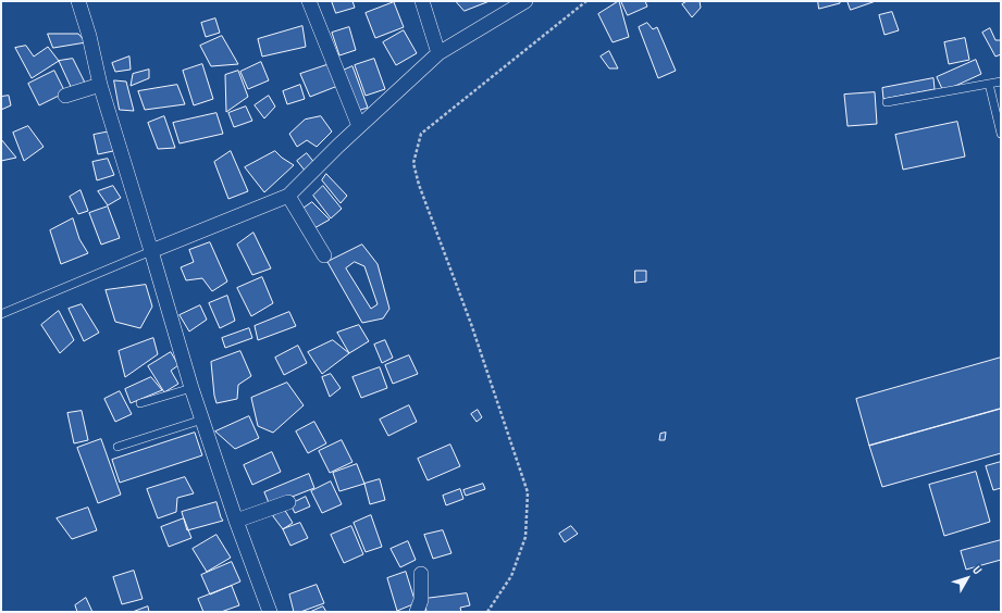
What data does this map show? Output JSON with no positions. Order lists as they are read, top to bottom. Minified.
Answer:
{"north":"top right"}
